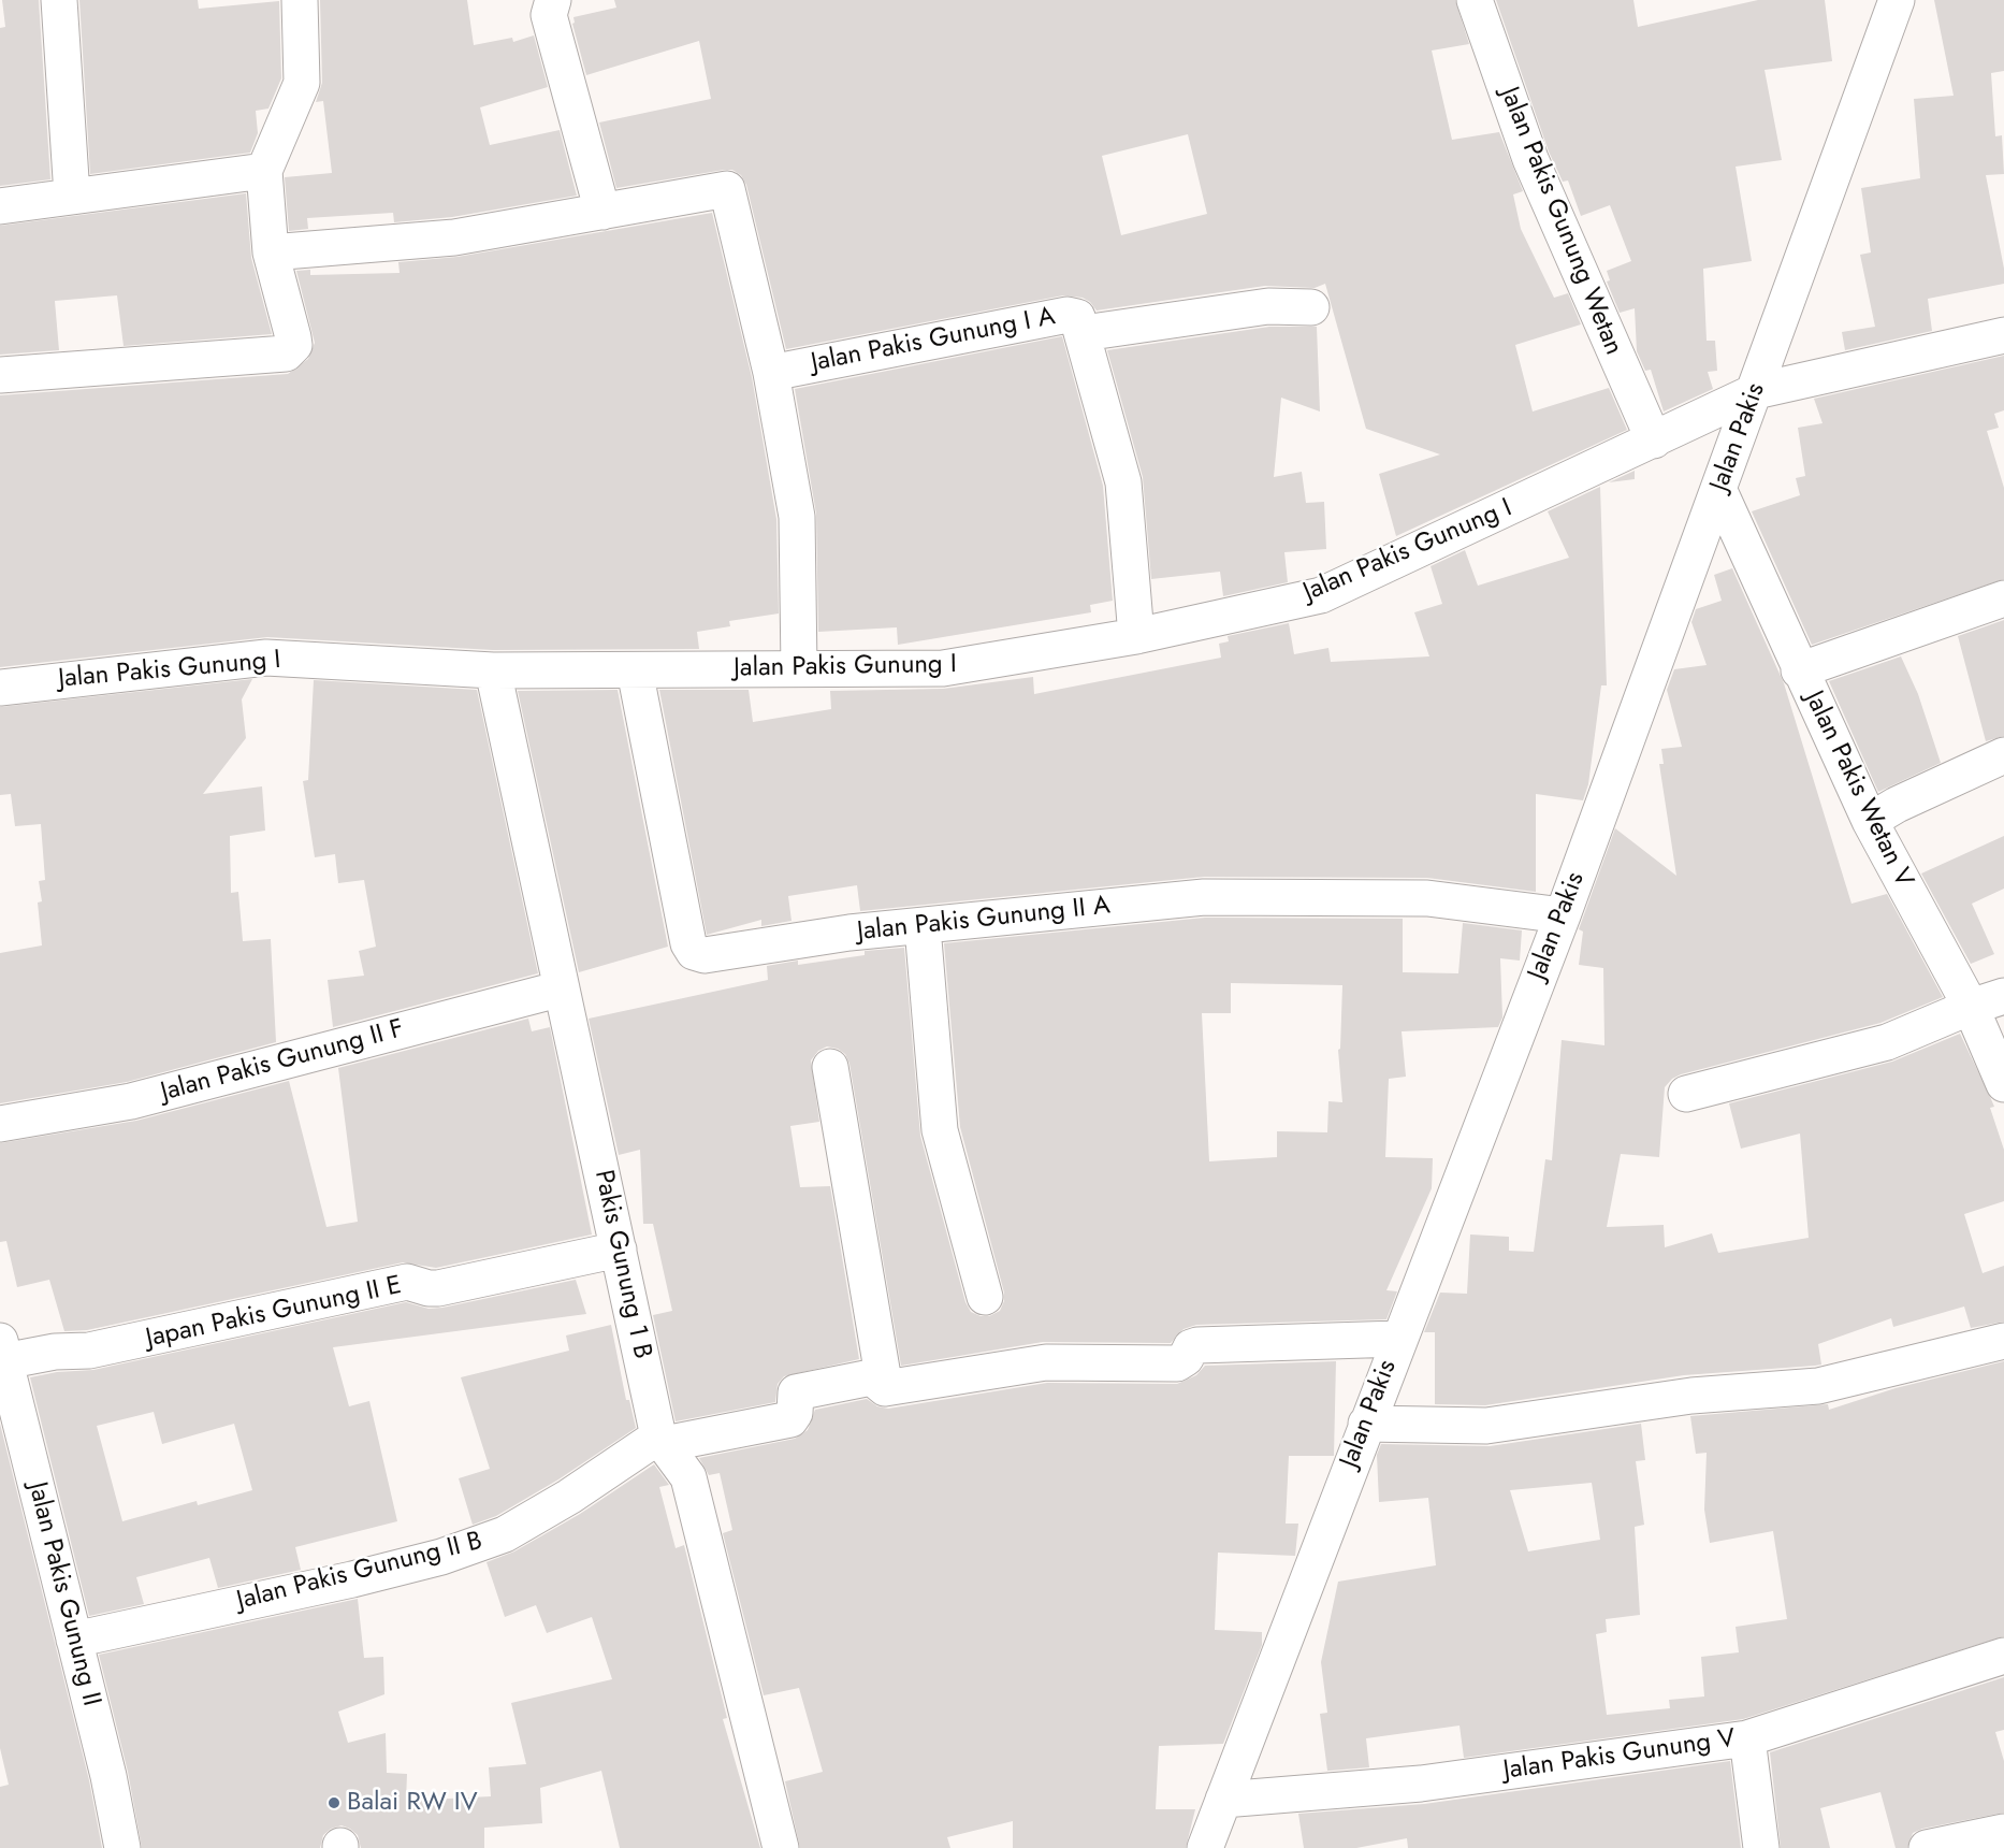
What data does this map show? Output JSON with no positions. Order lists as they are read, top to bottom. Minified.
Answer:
{"streets":{"street":["Jalan Pakis Gunung Wetan","Jalan Pakis Gunung I A","Jalan Pakis","Jalan Pakis Gunung I","Jalan Pakis Wetan V","Jalan Pakis Gunung II A","Jalan Pakis Gunung II F","Pakis Gunung 1 B","Japan Pakis Gunung II E","Jalan Pakis Gunung II B","Jalan Pakis Gunung II","Jalan Pakis Gunung V"]},"crossings":[["Jalan Pakis Gunung Wetan","Jalan Pakis Gunung I"],["Jalan Pakis Gunung I A","Jalan Pakis Gunung I"],["Jalan Pakis","Jalan Pakis Gunung I"],["Jalan Pakis","Jalan Pakis Wetan V"],["Jalan Pakis","Jalan Pakis Gunung II A"],["Jalan Pakis","Jalan Pakis Gunung V"],["Jalan Pakis Gunung I","Jalan Pakis Gunung II A"],["Jalan Pakis Gunung I","Pakis Gunung 1 B"],["Jalan Pakis Gunung II F","Pakis Gunung 1 B"],["Pakis Gunung 1 B","Japan Pakis Gunung II E"],["Pakis Gunung 1 B","Jalan Pakis Gunung II B"],["Japan Pakis Gunung II E","Jalan Pakis Gunung II"],["Jalan Pakis Gunung II B","Jalan Pakis Gunung II"]],"places":["Balai RW IV"]}
